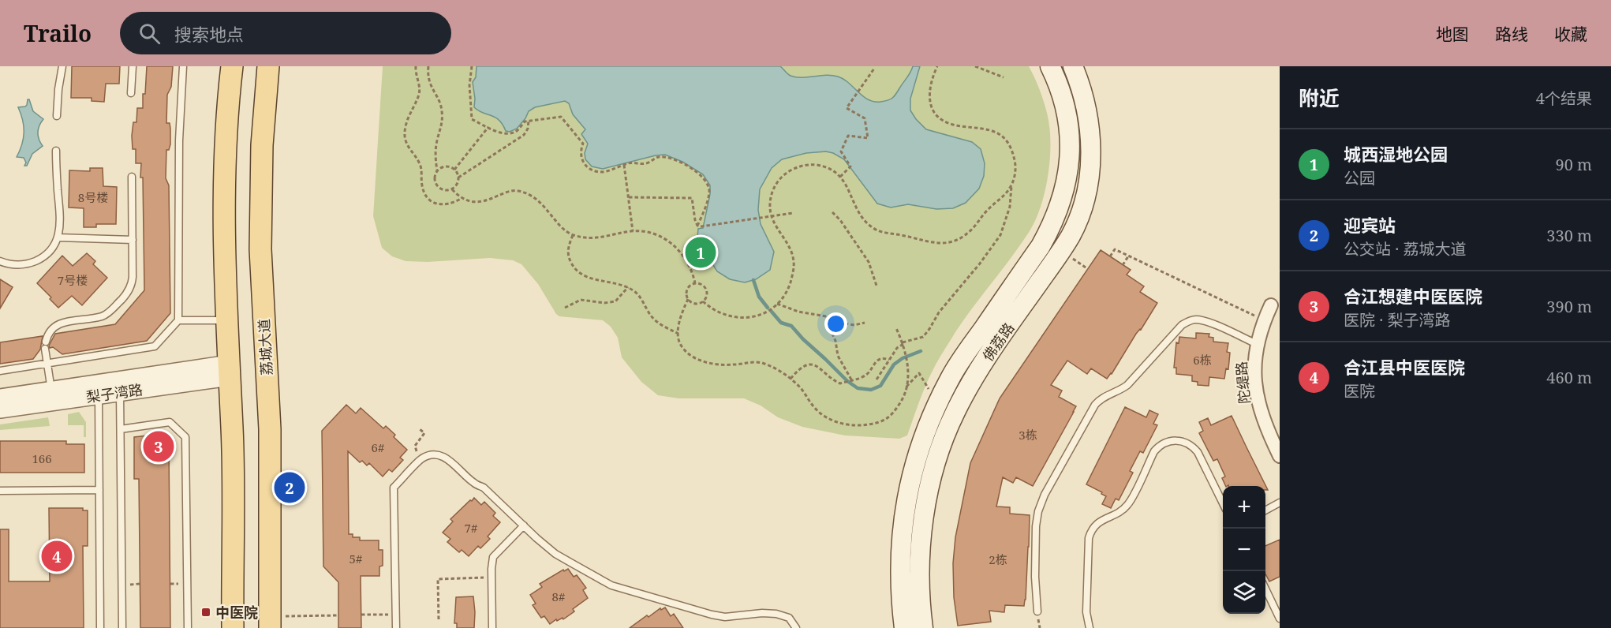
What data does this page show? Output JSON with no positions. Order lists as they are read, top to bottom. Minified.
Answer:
{"streets":{"main road":["佛荔路","荔城大道"],"street":["陀缇路","梨子湾路"]},"places":{"transit":["中医院"]},"house_numbers":["8号楼","7号楼","6栋","3栋","6#","166","7#","5#","2栋","8#"],"page":{"header":"Trailo","search":"搜索地点","nav":["地图","路线","收藏"],"heading":["附近","4个结果"],"list":[{"mark":"1","name":"城西湿地公园","note":"公园","value":"90 m"},{"mark":"2","name":"迎宾站","note":"公交站 · 荔城大道","value":"330 m"},{"mark":"3","name":"合江想建中医医院","note":"医院 · 梨子湾路","value":"390 m"},{"mark":"4","name":"合江县中医医院","note":"医院","value":"460 m"}],"pins":["1","3","2","4"],"map_buttons":["+","−"]}}
